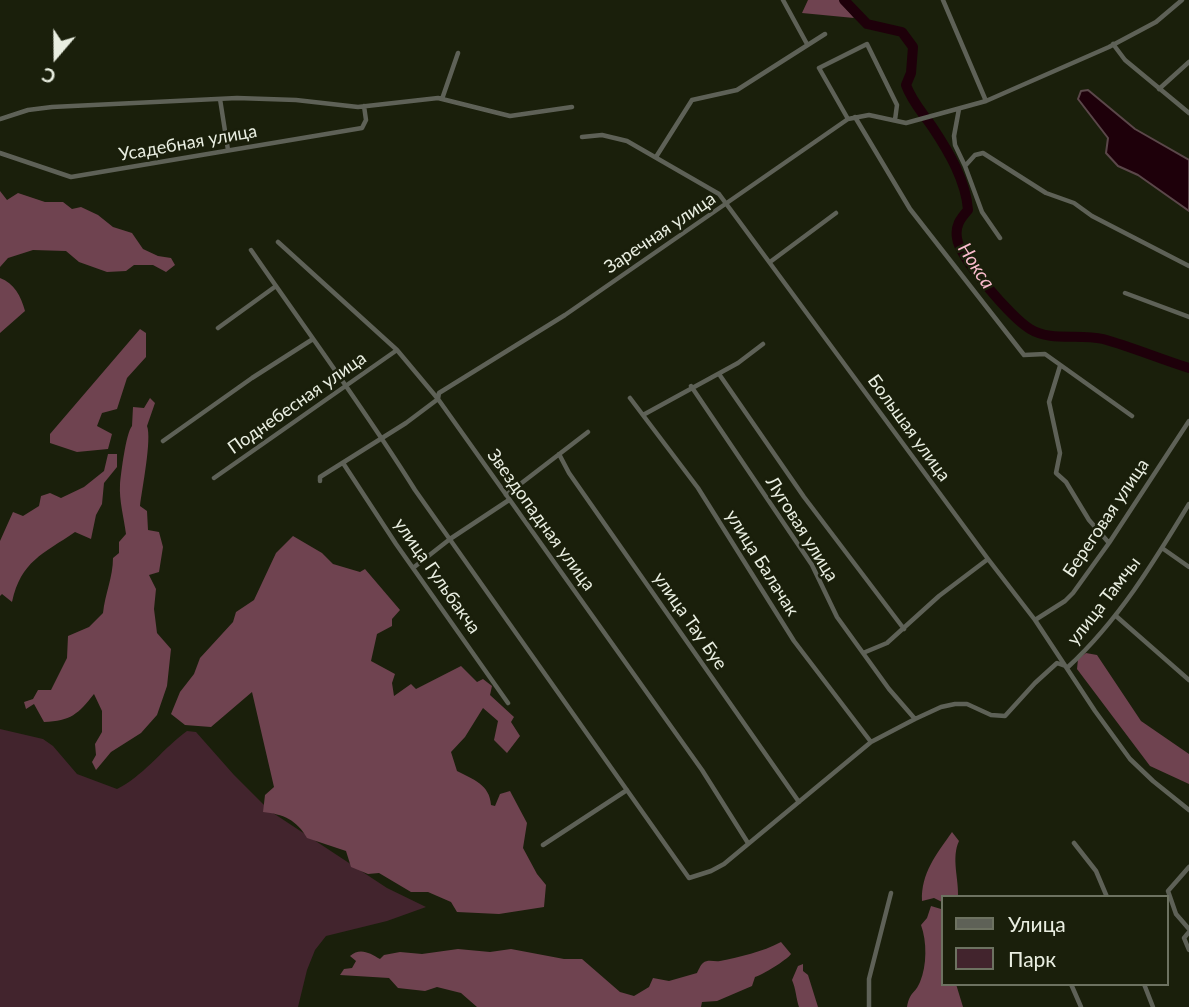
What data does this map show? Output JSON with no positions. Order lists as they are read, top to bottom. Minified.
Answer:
{"streets":{"street":["Усадебная улица","Заречная улица","Поднебесная улица","Большая улица","Береговая улица","Звездопадная улица","Луговая улица","улица Балачак","улица Гульбакча","улица Тамчы","улица Тау Буе"]},"crossings":[["Заречная улица","Большая улица"],["Заречная улица","Звездопадная улица"],["Заречная улица","улица Гульбакча"],["Поднебесная улица","Звездопадная улица"],["Большая улица","Береговая улица"],["Большая улица","улица Тамчы"],["Звездопадная улица","улица Тамчы"],["Луговая улица","улица Тамчы"],["улица Балачак","улица Тамчы"],["улица Тамчы","улица Тау Буе"]],"water":["Нокса"],"legend":["Улица","Парк"],"north":"bottom"}
